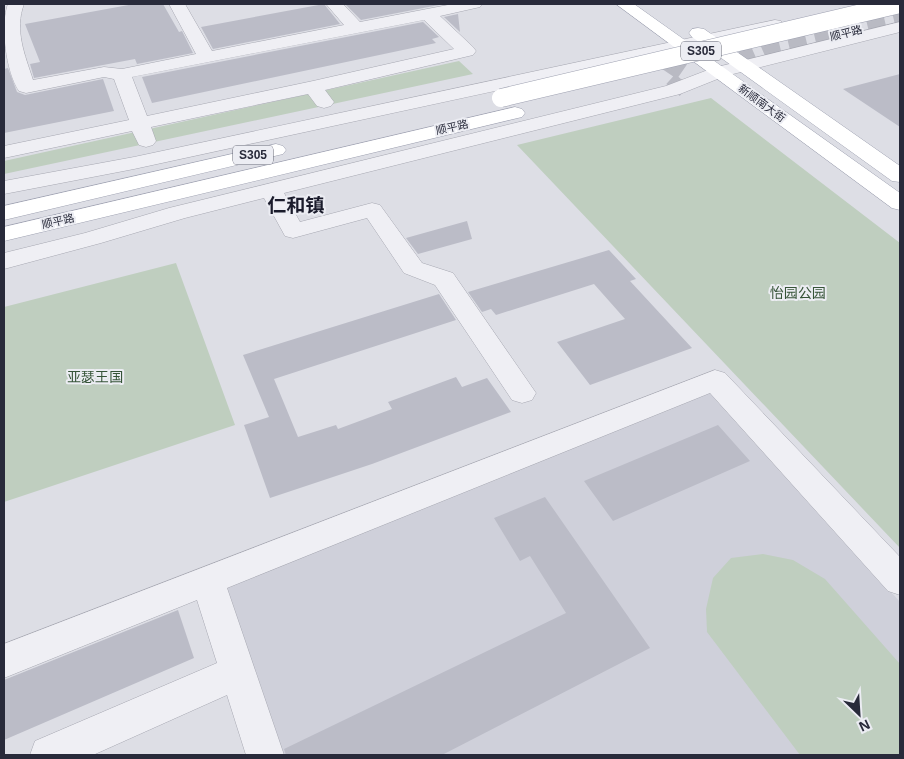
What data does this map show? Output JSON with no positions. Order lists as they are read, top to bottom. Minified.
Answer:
{"streets":{"main road":["顺平路","S305","新顺南大街"]},"districts":["仁和镇"],"parks":["怡园公园","亚瑟王国"],"north":"bottom right"}
